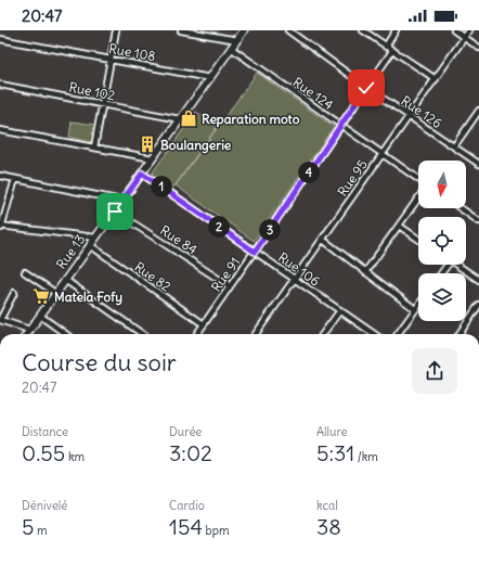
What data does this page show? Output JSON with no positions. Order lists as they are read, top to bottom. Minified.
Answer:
{"streets":{"street":["Rue 108","Rue 102","Rue 124","Rue 126","Rue 95","Rue 84","Rue 13","Rue 106","Rue 91","Rue 82"]},"crossings":[["Rue 108","Rue 13"],["Rue 102","Rue 13"],["Rue 124","Rue 95"],["Rue 124","Rue 13"],["Rue 124","Rue 91"],["Rue 126","Rue 95"],["Rue 126","Rue 91"],["Rue 95","Rue 106"],["Rue 84","Rue 13"],["Rue 84","Rue 91"],["Rue 13","Rue 106"],["Rue 13","Rue 82"],["Rue 106","Rue 91"],["Rue 91","Rue 82"]],"places":{"shop":["Reparation moto"],"building":["Boulangerie"],"supermarket":["Matela Fofy"]},"north":"bottom","page":{"status":"20:47","pins":["4","1","2","3"],"heading":["Course du soir","20:47"],"stats":[["Distance","0.55 km"],["Durée","3:02"],["Allure","5:31 /km"],["Dénivelé","5 m"],["Cardio","154 bpm"],["kcal","38"]]}}
